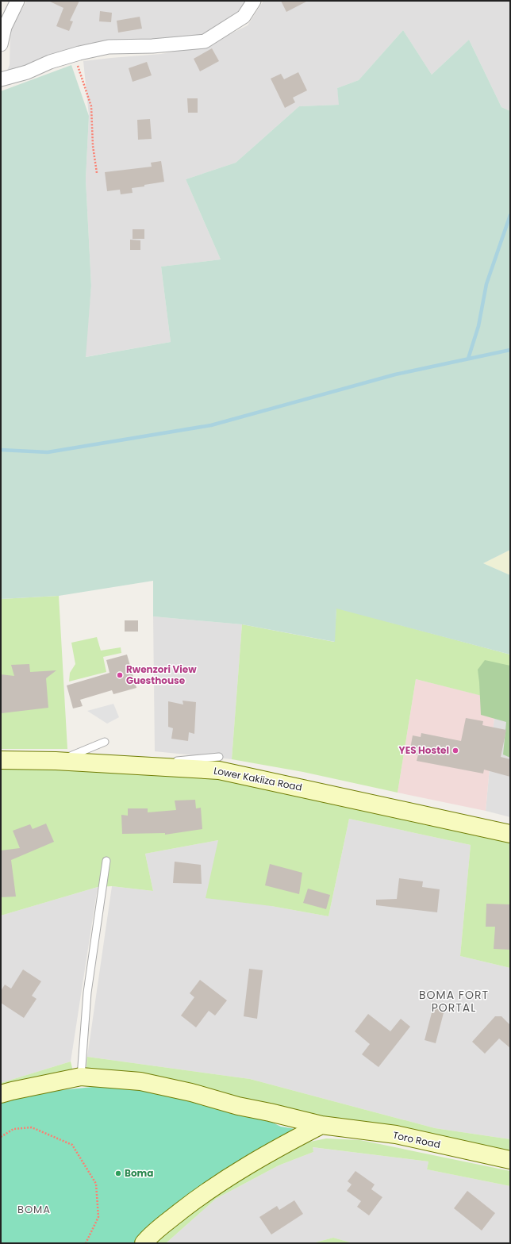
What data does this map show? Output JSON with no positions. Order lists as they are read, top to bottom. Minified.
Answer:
{"streets":{"main road":["Lower Kakiiza Road","Toro Road"]},"districts":["BOMA FORT PORTAL","BOMA"],"places":["Rwenzori View Guesthouse","YES Hostel","Boma"]}
